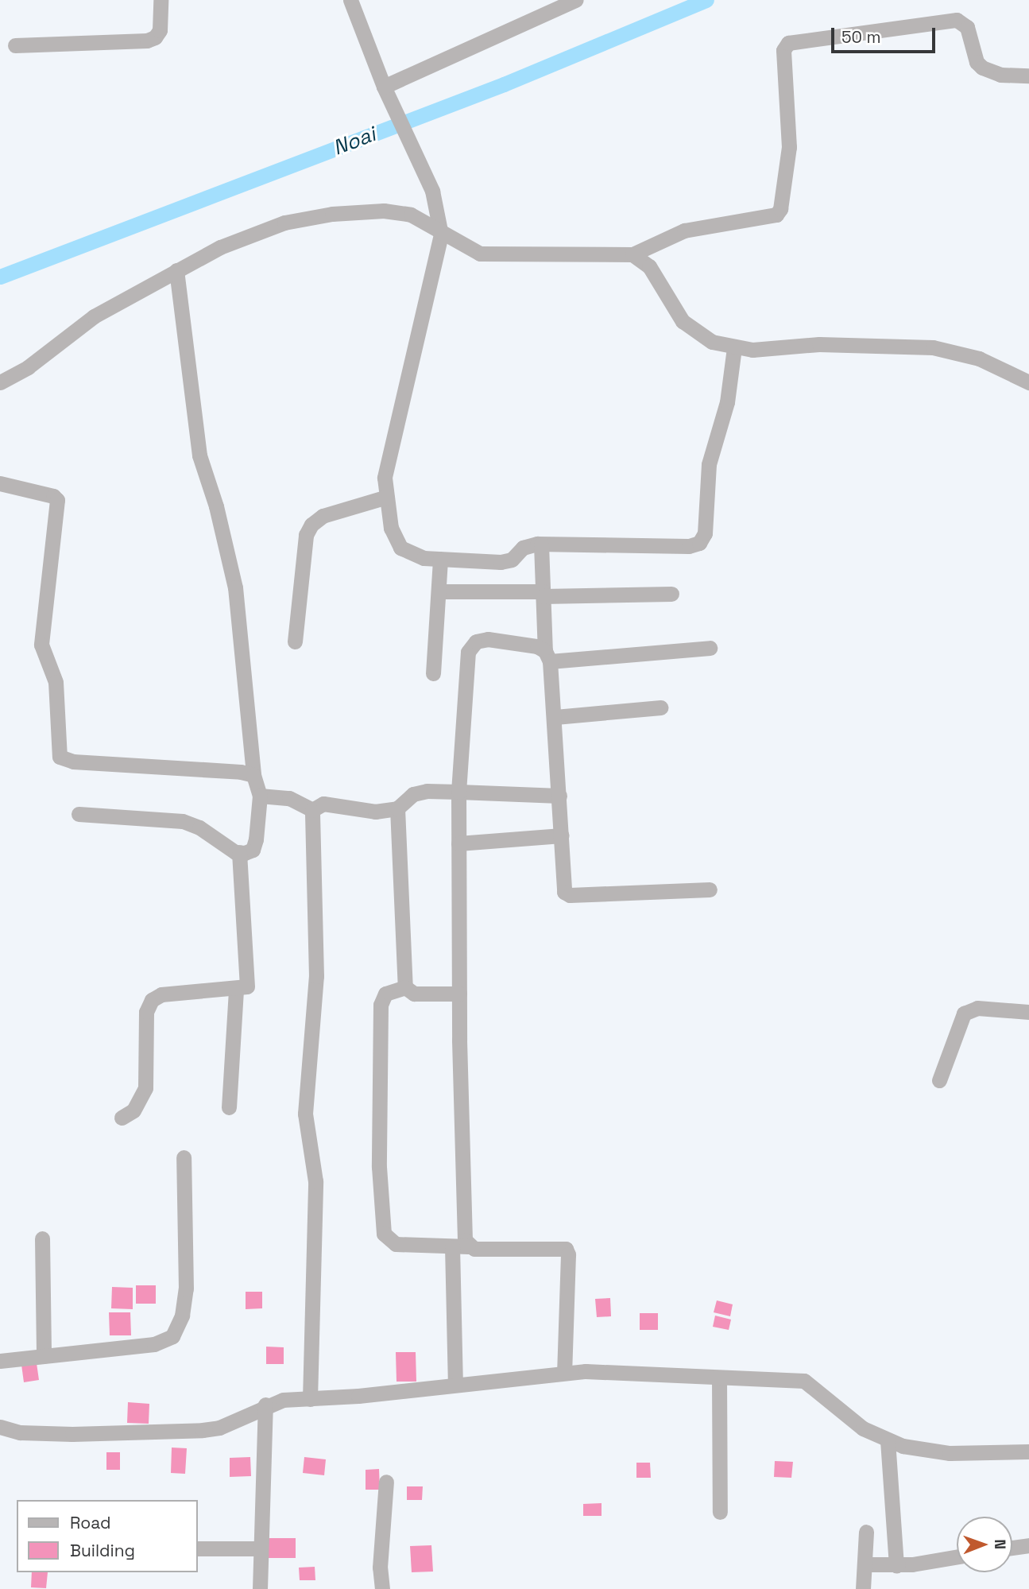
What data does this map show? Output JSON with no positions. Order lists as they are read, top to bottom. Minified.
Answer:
{"water":["Noai"],"legend":["Road","Building"],"scale_bar":"50 m","north":"right"}
